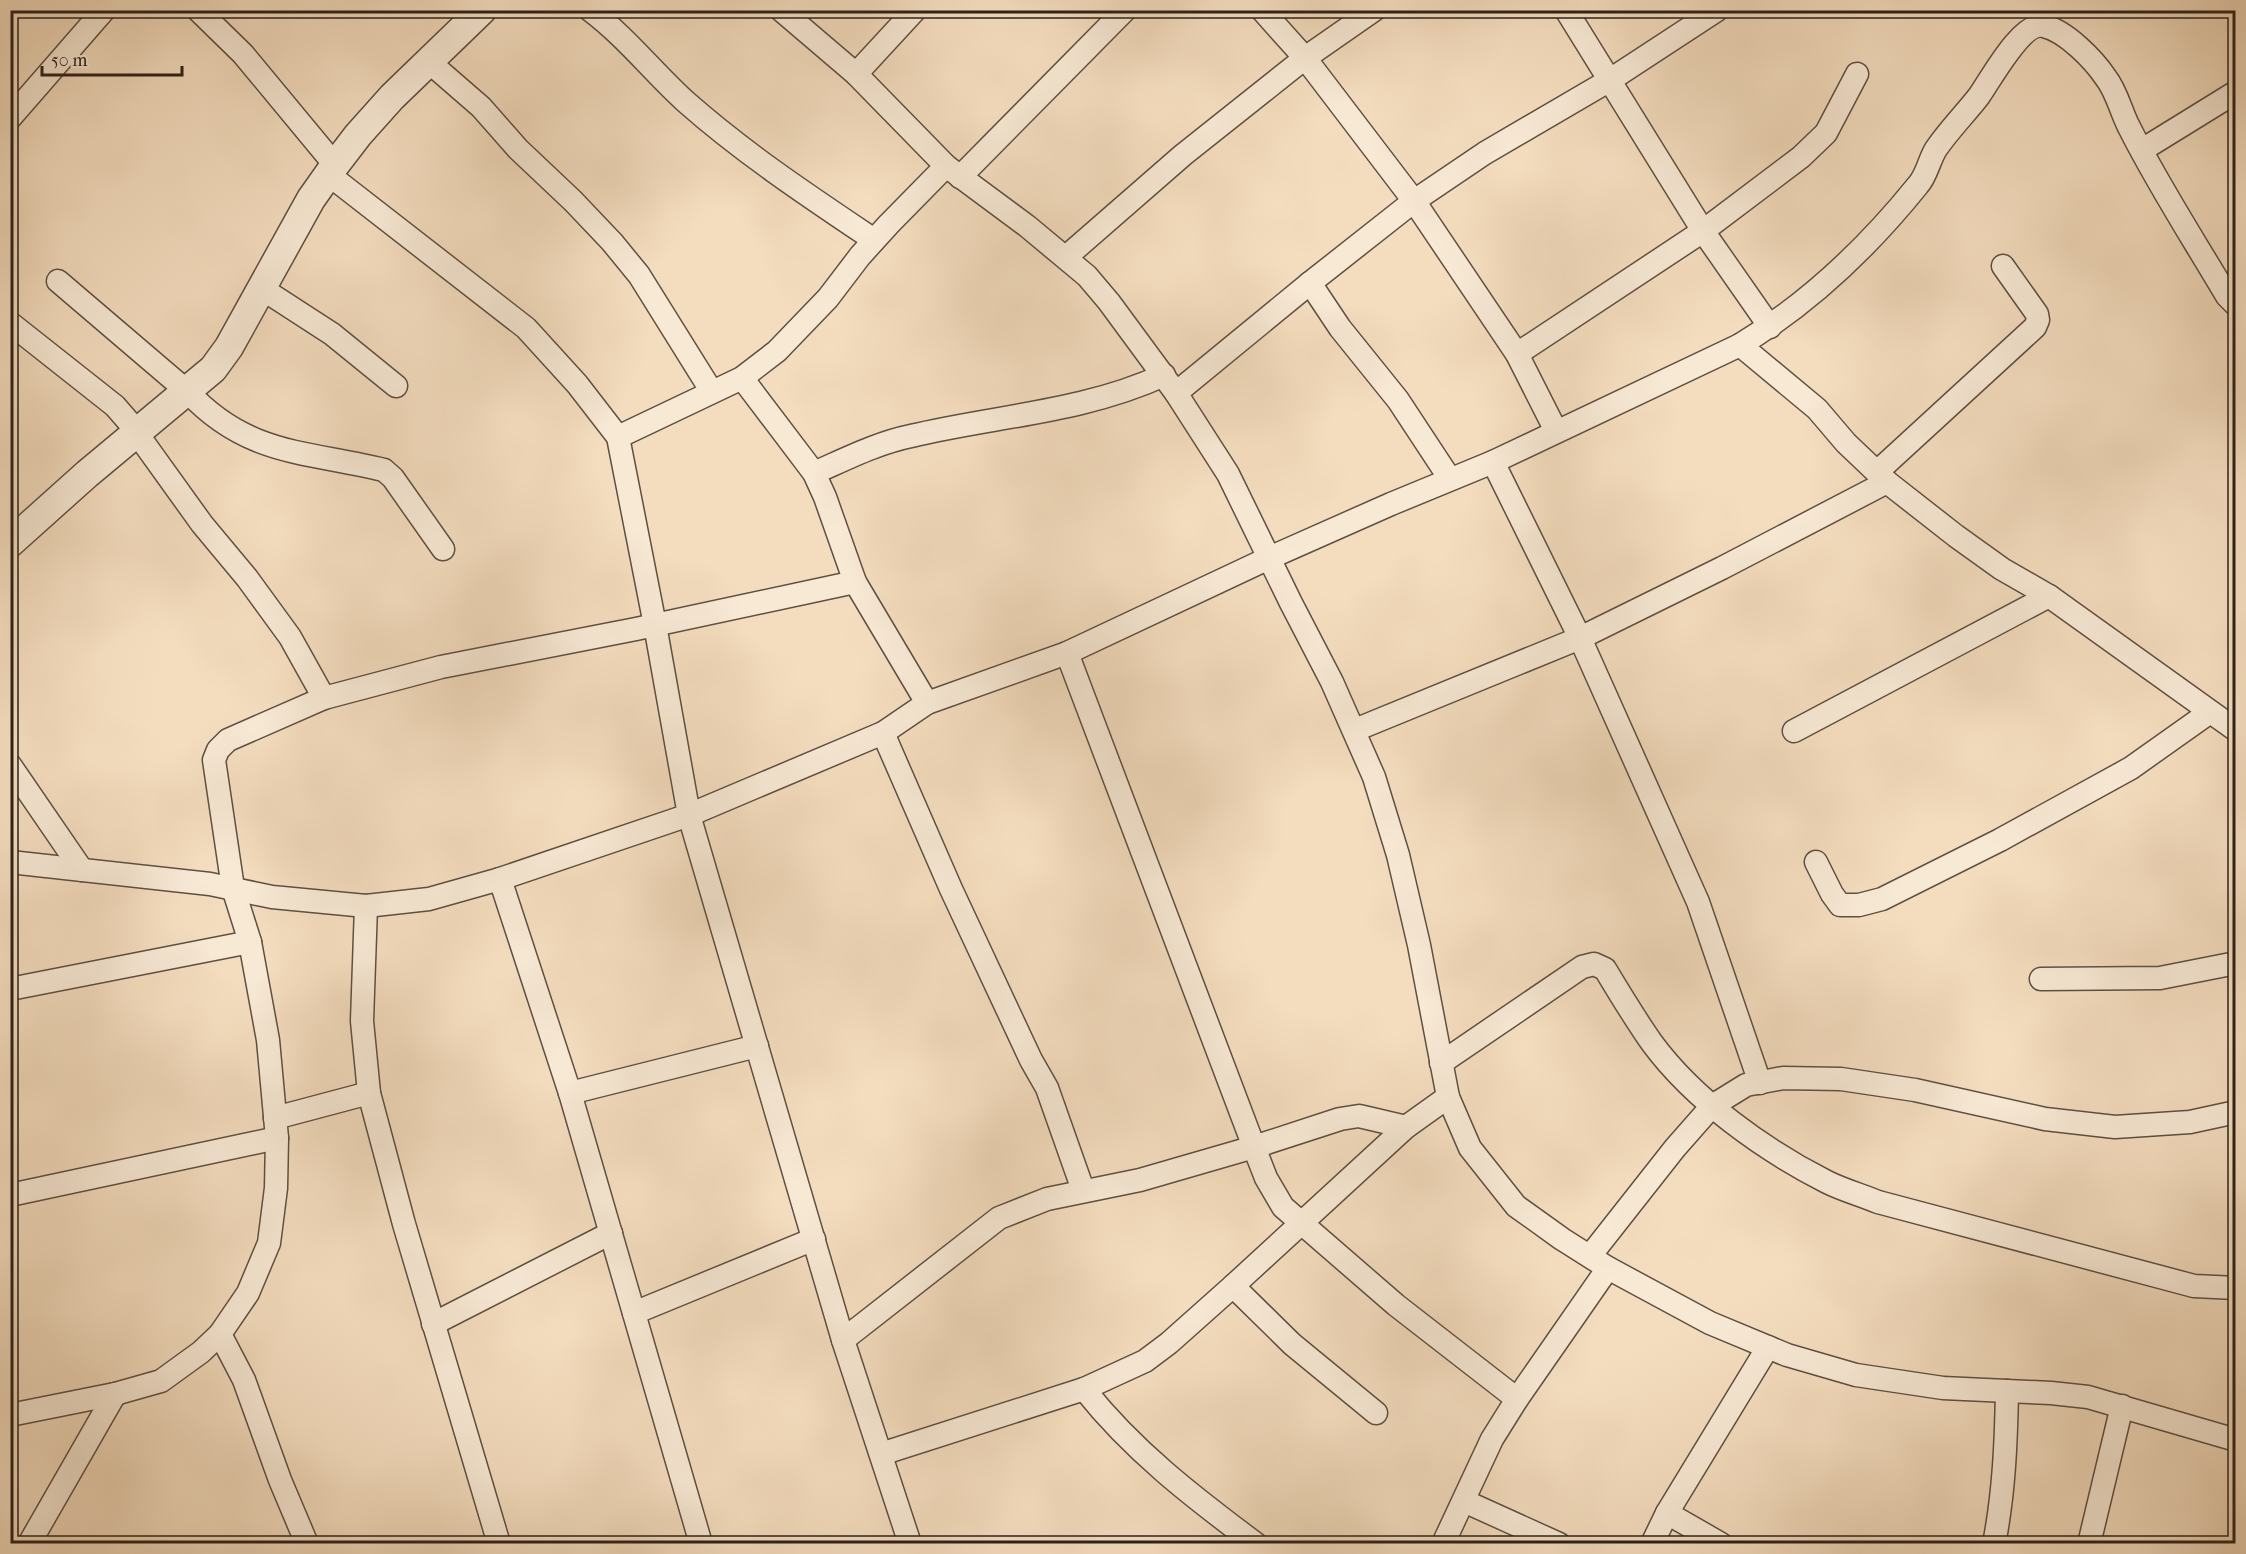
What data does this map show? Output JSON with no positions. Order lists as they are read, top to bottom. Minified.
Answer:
{"scale_bar":"50 m"}
